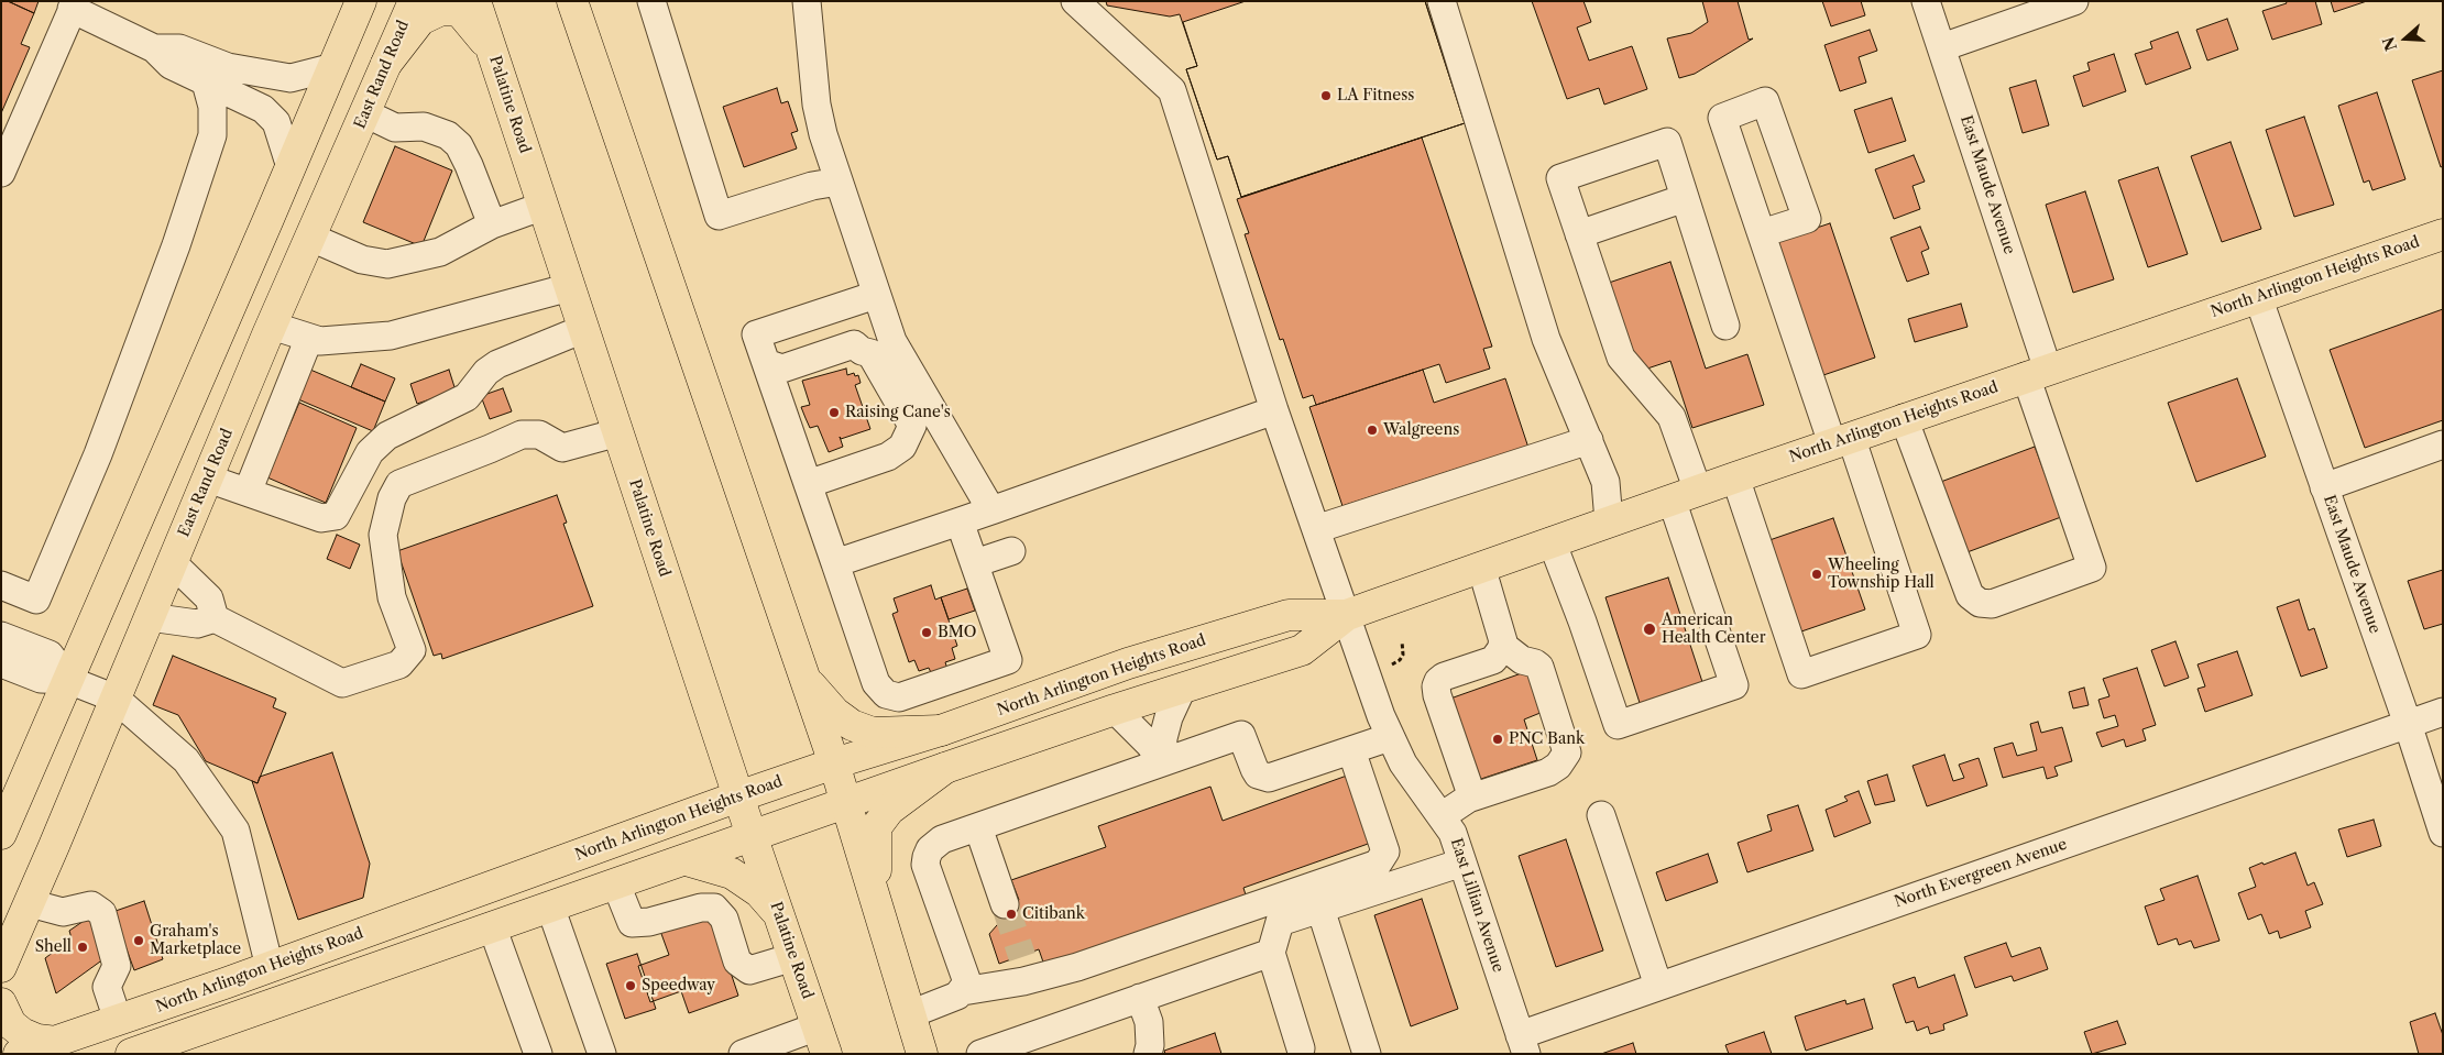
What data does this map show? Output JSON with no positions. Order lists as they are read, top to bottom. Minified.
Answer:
{"streets":{"main road":["East Rand Road","Palatine Road","North Arlington Heights Road"],"street":["East Maude Avenue","North Evergreen Avenue","East Lillian Avenue"]},"crossings":[["Palatine Road","North Arlington Heights Road"],["East Maude Avenue","North Arlington Heights Road"],["East Maude Avenue","North Evergreen Avenue"],["North Arlington Heights Road","East Lillian Avenue"],["North Evergreen Avenue","East Lillian Avenue"]],"places":["LA Fitness","Raising Cane's","Walgreens","Wheeling Township Hall","American Health Center","BMO","PNC Bank","Citibank","Graham's Marketplace","Shell","Speedway"],"north":"left"}
